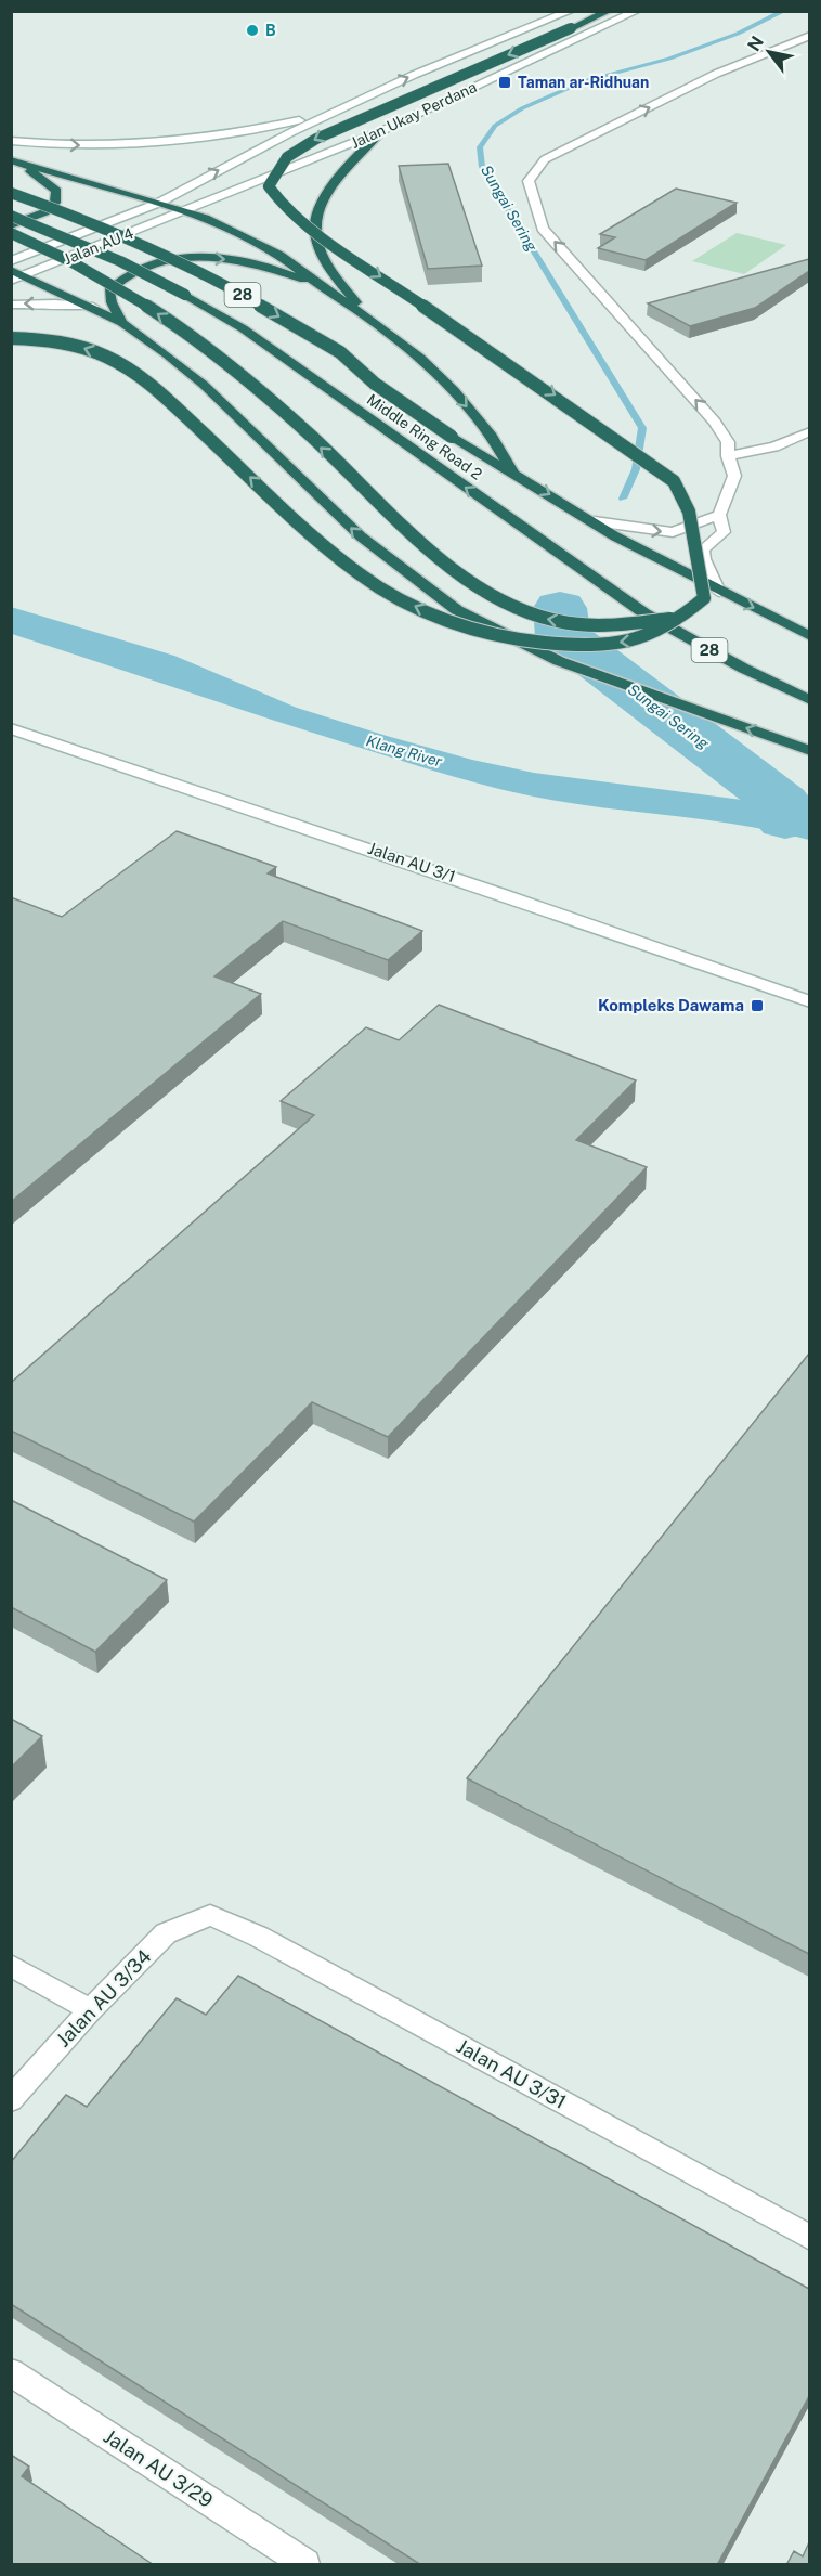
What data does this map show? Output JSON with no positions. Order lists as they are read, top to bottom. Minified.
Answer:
{"streets":{"highway":["28","Middle Ring Road 2"],"street":["Jalan Ukay Perdana","Jalan AU 4","Jalan AU 3/1","Jalan AU 3/34","Jalan AU 3/31","Jalan AU 3/29"]},"crossings":[["Jalan Ukay Perdana","Jalan AU 4"],["Jalan AU 3/34","Jalan AU 3/31"]],"water":["Sungai Sering","Klang River"],"places":{"other":["B"],"transit":["Taman ar-Ridhuan","Kompleks Dawama"]},"north":"top left"}
